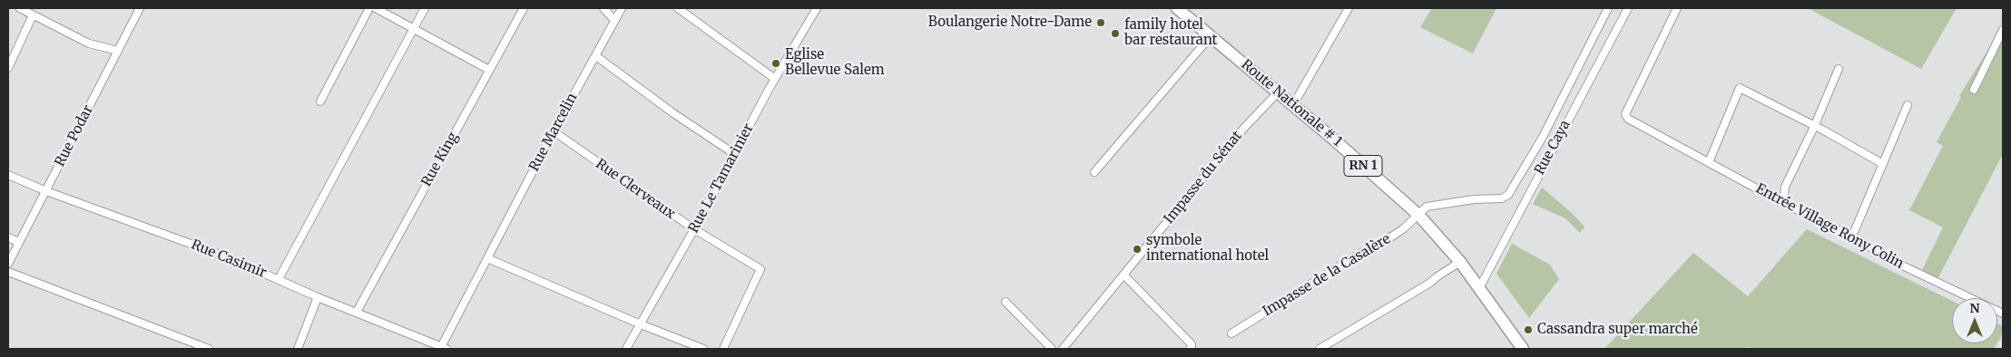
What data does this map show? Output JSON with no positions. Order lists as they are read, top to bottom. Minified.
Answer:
{"streets":{"main road":["Route Nationale # 1","RN 1"],"street":["Rue Marcelin","Rue Podar","Rue Caya","Rue King","Impasse du Sénat","Rue Le Tamarinier","Rue Clerveaux","Entrée Village Rony Colin","Rue Casimir","Impasse de la Casalère"]},"crossings":[["Route Nationale # 1","Rue Caya"],["Route Nationale # 1","Impasse du Sénat"],["Route Nationale # 1","Impasse de la Casalère"],["Rue Marcelin","Rue Clerveaux"],["Rue Marcelin","Rue Casimir"],["Rue Podar","Rue Casimir"],["Rue King","Rue Casimir"],["Rue Le Tamarinier","Rue Clerveaux"]],"places":["Boulangerie Notre-Dame","family hotel bar restaurant","Eglise Bellevue Salem","symbole international hotel","Cassandra super marché"],"north":"top"}
